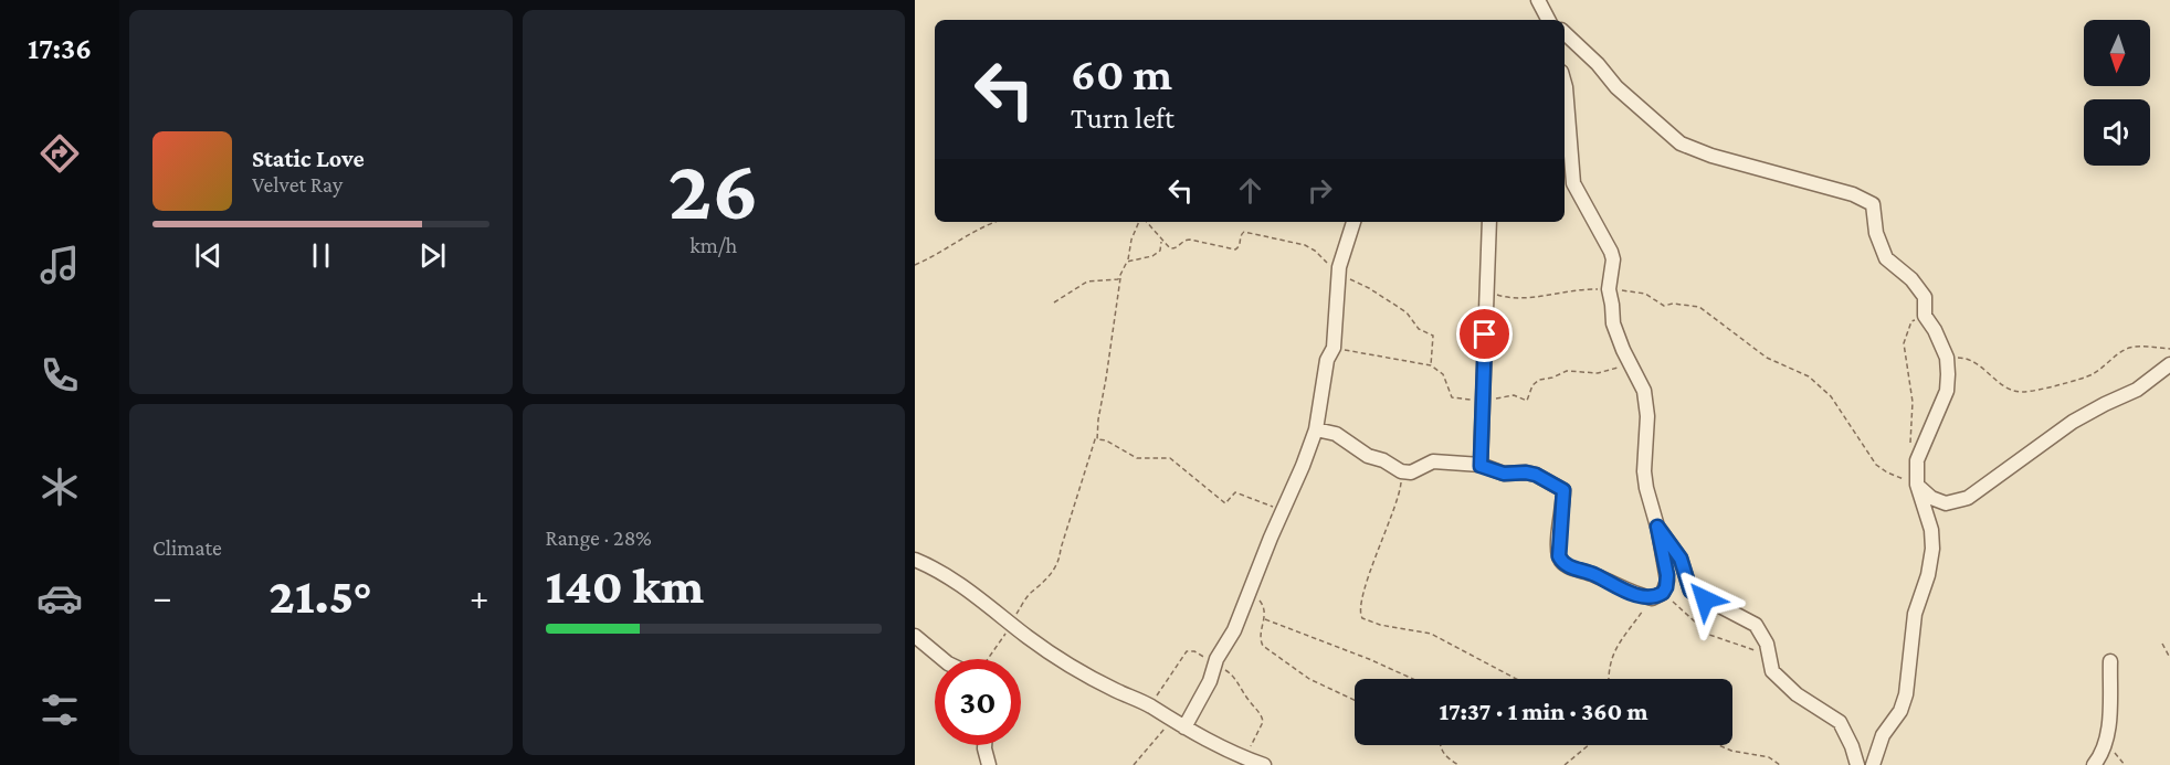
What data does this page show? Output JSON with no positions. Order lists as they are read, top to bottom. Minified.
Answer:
{"north":"bottom","page":{"tabs":"17:36","tile":[["26","km/h"],"Climate",["Range · 28%","140 km"]],"turn":["60 m","Turn left"],"song":["Static Love","Velvet Ray"],"heat":["−","21.5°","+"],"limit":"30","trip":"17:37 · 1 min · 360 m"}}
